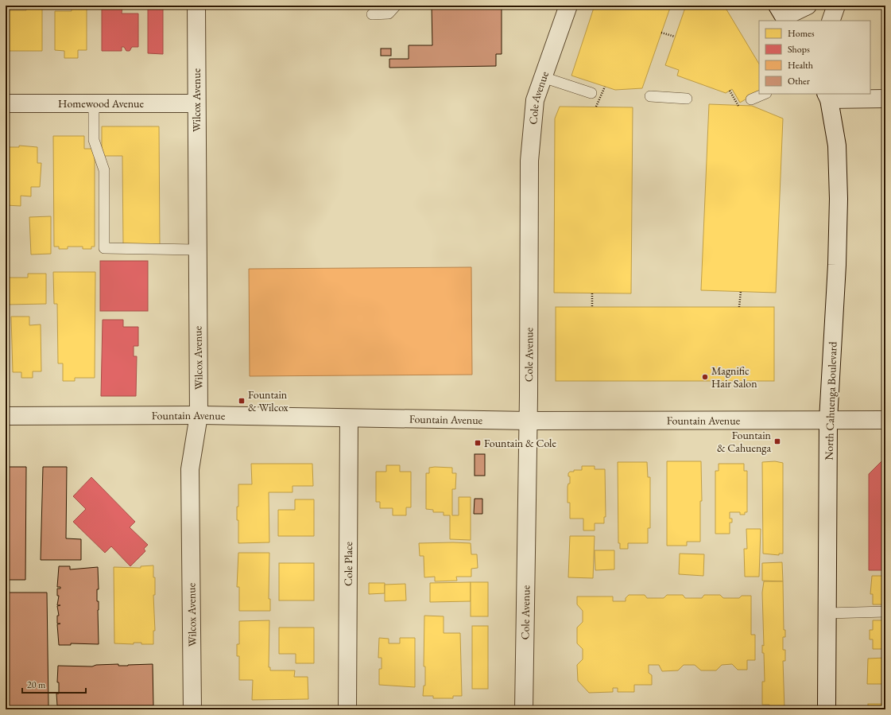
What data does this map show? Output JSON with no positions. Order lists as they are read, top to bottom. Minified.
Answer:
{"streets":{"street":["Cole Avenue","Wilcox Avenue","Homewood Avenue","North Cahuenga Boulevard","Fountain Avenue","Cole Place"]},"crossings":[["Cole Avenue","Fountain Avenue"],["Wilcox Avenue","Homewood Avenue"],["Wilcox Avenue","Fountain Avenue"],["North Cahuenga Boulevard","Fountain Avenue"],["Fountain Avenue","Cole Place"]],"places":{"other":["Magnific Hair Salon"],"transit":["Fountain & Wilcox","Fountain & Cahuenga","Fountain & Cole"]},"legend":["Homes","Shops","Health","Other"],"scale_bar":"20 m"}
